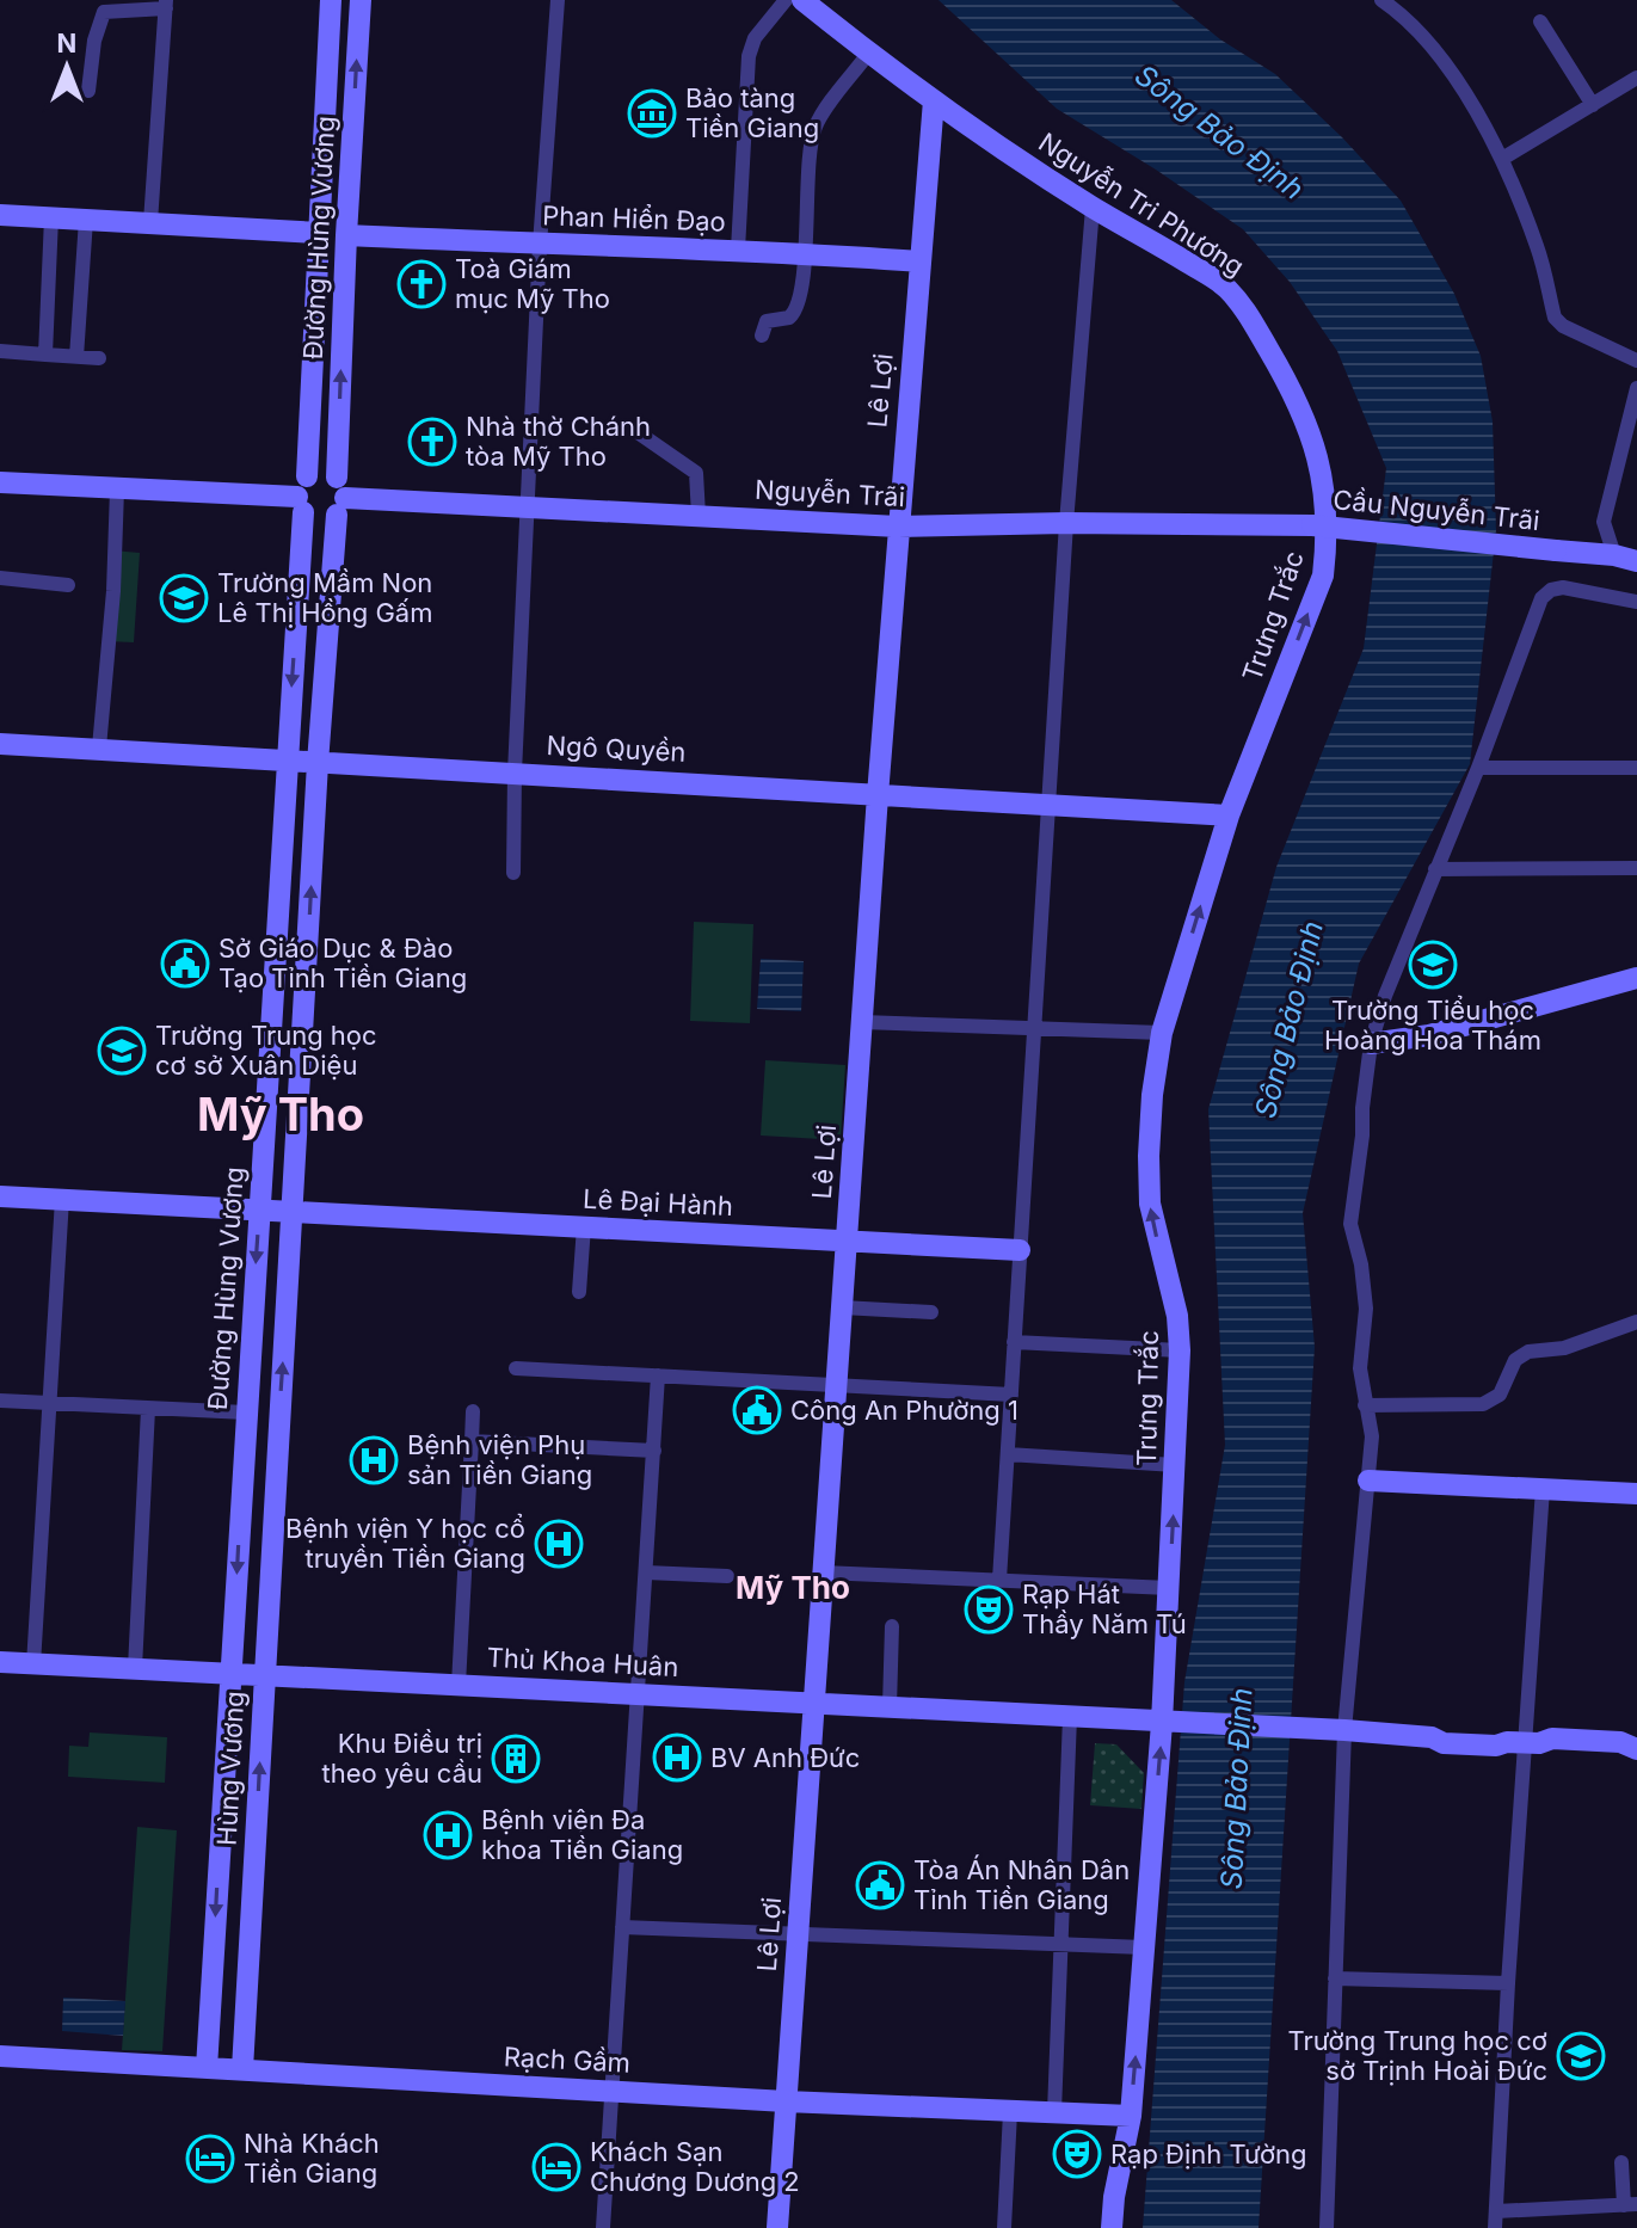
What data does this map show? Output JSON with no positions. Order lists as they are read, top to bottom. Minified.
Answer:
{"streets":{"main road":["Nguyễn Tri Phương","Phan Hiển Đạo","Đường Hùng Vương","Lê Lợi","Nguyễn Trãi","Cầu Nguyễn Trãi","Trưng Trắc","Ngô Quyền","Lê Đại Hành","Thủ Khoa Huân","Hùng Vương","Rạch Gầm"]},"crossings":[["Nguyễn Tri Phương","Lê Lợi"],["Nguyễn Tri Phương","Nguyễn Trãi"],["Nguyễn Tri Phương","Cầu Nguyễn Trãi"],["Nguyễn Tri Phương","Trưng Trắc"],["Phan Hiển Đạo","Đường Hùng Vương"],["Phan Hiển Đạo","Lê Lợi"],["Đường Hùng Vương","Nguyễn Trãi"],["Đường Hùng Vương","Ngô Quyền"],["Đường Hùng Vương","Lê Đại Hành"],["Đường Hùng Vương","Thủ Khoa Huân"],["Đường Hùng Vương","Hùng Vương"],["Đường Hùng Vương","Rạch Gầm"],["Lê Lợi","Nguyễn Trãi"],["Lê Lợi","Ngô Quyền"],["Lê Lợi","Lê Đại Hành"],["Lê Lợi","Thủ Khoa Huân"],["Lê Lợi","Rạch Gầm"],["Nguyễn Trãi","Cầu Nguyễn Trãi"],["Nguyễn Trãi","Trưng Trắc"],["Cầu Nguyễn Trãi","Trưng Trắc"],["Trưng Trắc","Ngô Quyền"],["Trưng Trắc","Thủ Khoa Huân"],["Trưng Trắc","Rạch Gầm"],["Thủ Khoa Huân","Hùng Vương"],["Hùng Vương","Rạch Gầm"]],"one_way":["Trưng Trắc"],"districts":["Mỹ Tho","Mỹ Tho"],"water":["Sông Bảo Định"],"places":{"museum":["Bảo tàng Tiền Giang"],"church":["Toà Giám mục Mỹ Tho","Nhà thờ Chánh tòa Mỹ Tho"],"school or university":["Trường Mầm Non Lê Thị Hồng Gấm","Trường Tiểu học Hoàng Hoa Thám","Trường Trung học cơ sở Xuân Diệu","Trường Trung học cơ sở Trịnh Hoài Đức"],"public building":["Sở Giáo Dục & Đào Tạo Tỉnh Tiền Giang","Công An Phường 1","Tòa Án Nhân Dân Tỉnh Tiền Giang"],"hospital":["Bệnh viện Phụ sản Tiền Giang","Bệnh viện Y học cổ truyền Tiền Giang","BV Anh Đức","Bệnh viện Đa khoa Tiền Giang"],"theatre":["Rạp Hát Thầy Năm Tú","Rạp Định Tường"],"building":["Khu Điều trị theo yêu cầu"],"hotel":["Nhà Khách Tiền Giang","Khách Sạn Chương Dương 2"]},"north":"top"}
